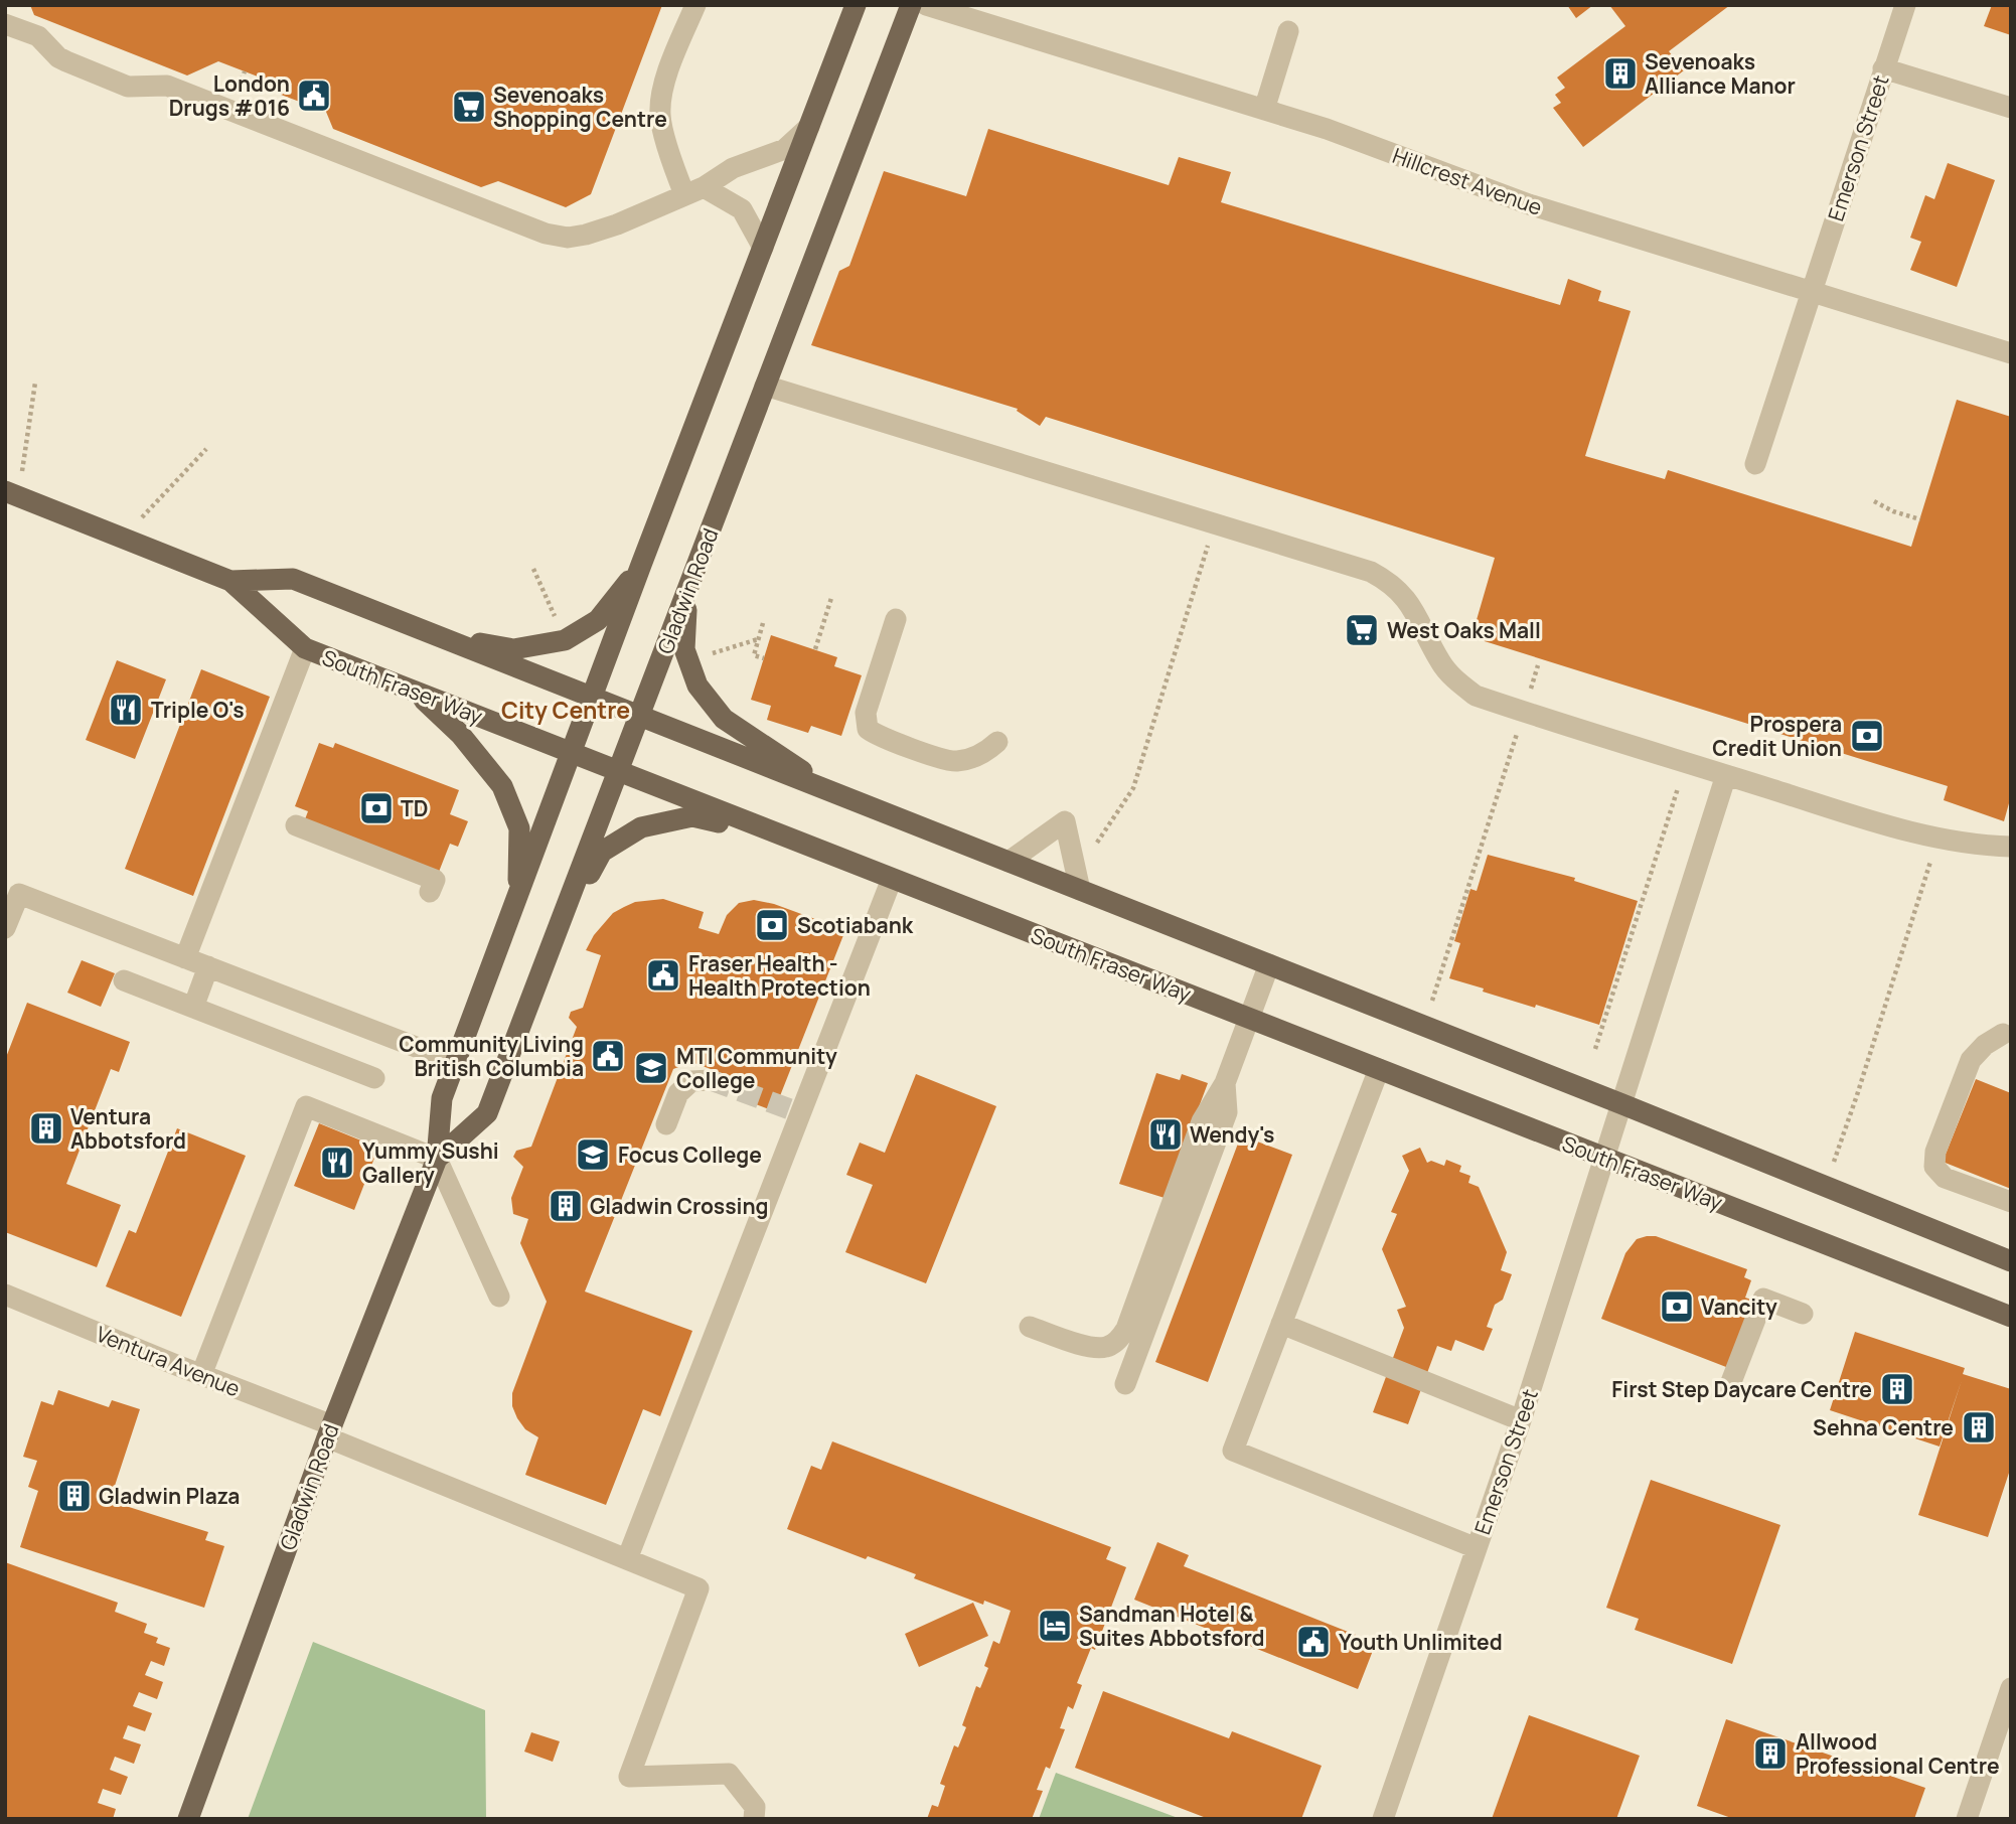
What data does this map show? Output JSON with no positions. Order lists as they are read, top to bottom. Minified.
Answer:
{"streets":{"main road":["Gladwin Road","South Fraser Way"],"street":["Emerson Street","Hillcrest Avenue","Ventura Avenue"]},"crossings":[["Emerson Street","Hillcrest Avenue"],["Emerson Street","South Fraser Way"],["Gladwin Road","South Fraser Way"],["Gladwin Road","Ventura Avenue"]],"districts":["City Centre"],"places":{"building":["Sevenoaks Alliance Manor","Ventura Abbotsford","Gladwin Crossing","First Step Daycare Centre","Sehna Centre","Gladwin Plaza","Allwood Professional Centre"],"public building":["London Drugs #016","Fraser Health - Health Protection","Community Living British Columbia","Youth Unlimited"],"supermarket":["Sevenoaks Shopping Centre","West Oaks Mall"],"restaurant":["Triple O's","Wendy's","Yummy Sushi Gallery"],"bank":["Prospera Credit Union","TD","Scotiabank","Vancity"],"school or university":["MTI Community College","Focus College"],"hotel":["Sandman Hotel & Suites Abbotsford"]}}
